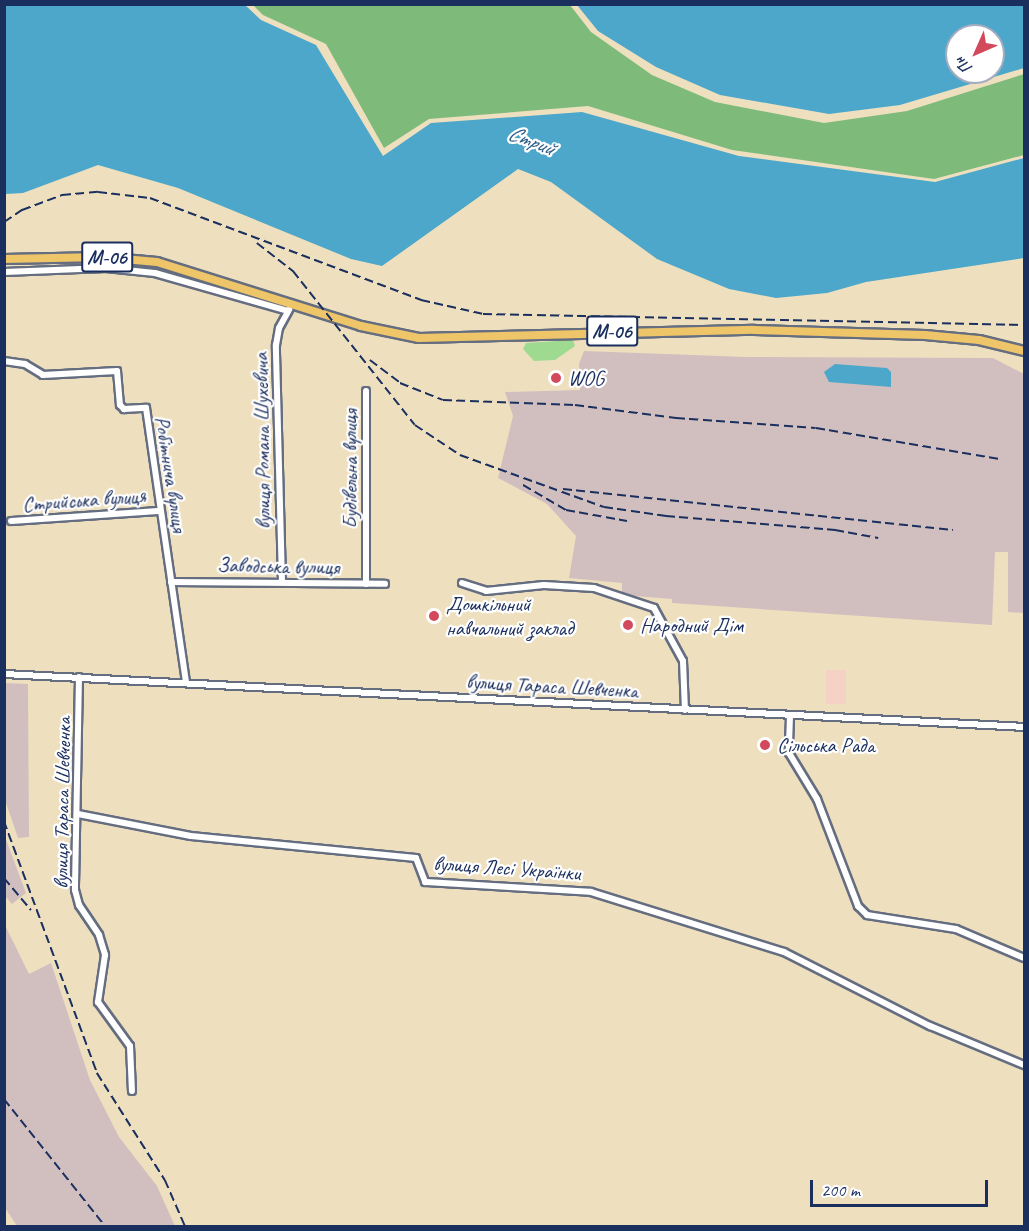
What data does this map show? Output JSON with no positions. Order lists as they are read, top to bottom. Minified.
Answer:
{"streets":{"highway":["М-06"],"street":["вулиця Романа Шухевича","Будівельна вулиця","Робітнича вулиця","Стрийська вулиця","Заводська вулиця","вулиця Тараса Шевченка","вулиця Лесі Українки"]},"crossings":[["М-06","вулиця Романа Шухевича"],["вулиця Романа Шухевича","Заводська вулиця"],["Будівельна вулиця","Заводська вулиця"],["Робітнича вулиця","Стрийська вулиця"],["Робітнича вулиця","Заводська вулиця"],["Робітнича вулиця","вулиця Тараса Шевченка"],["вулиця Тараса Шевченка","вулиця Лесі Українки"]],"water":["Стрий"],"places":["WOG","Дошкільний навчальний заклад","Народний Дім","Сільська Рада"],"scale_bar":"200 m","north":"bottom left"}
